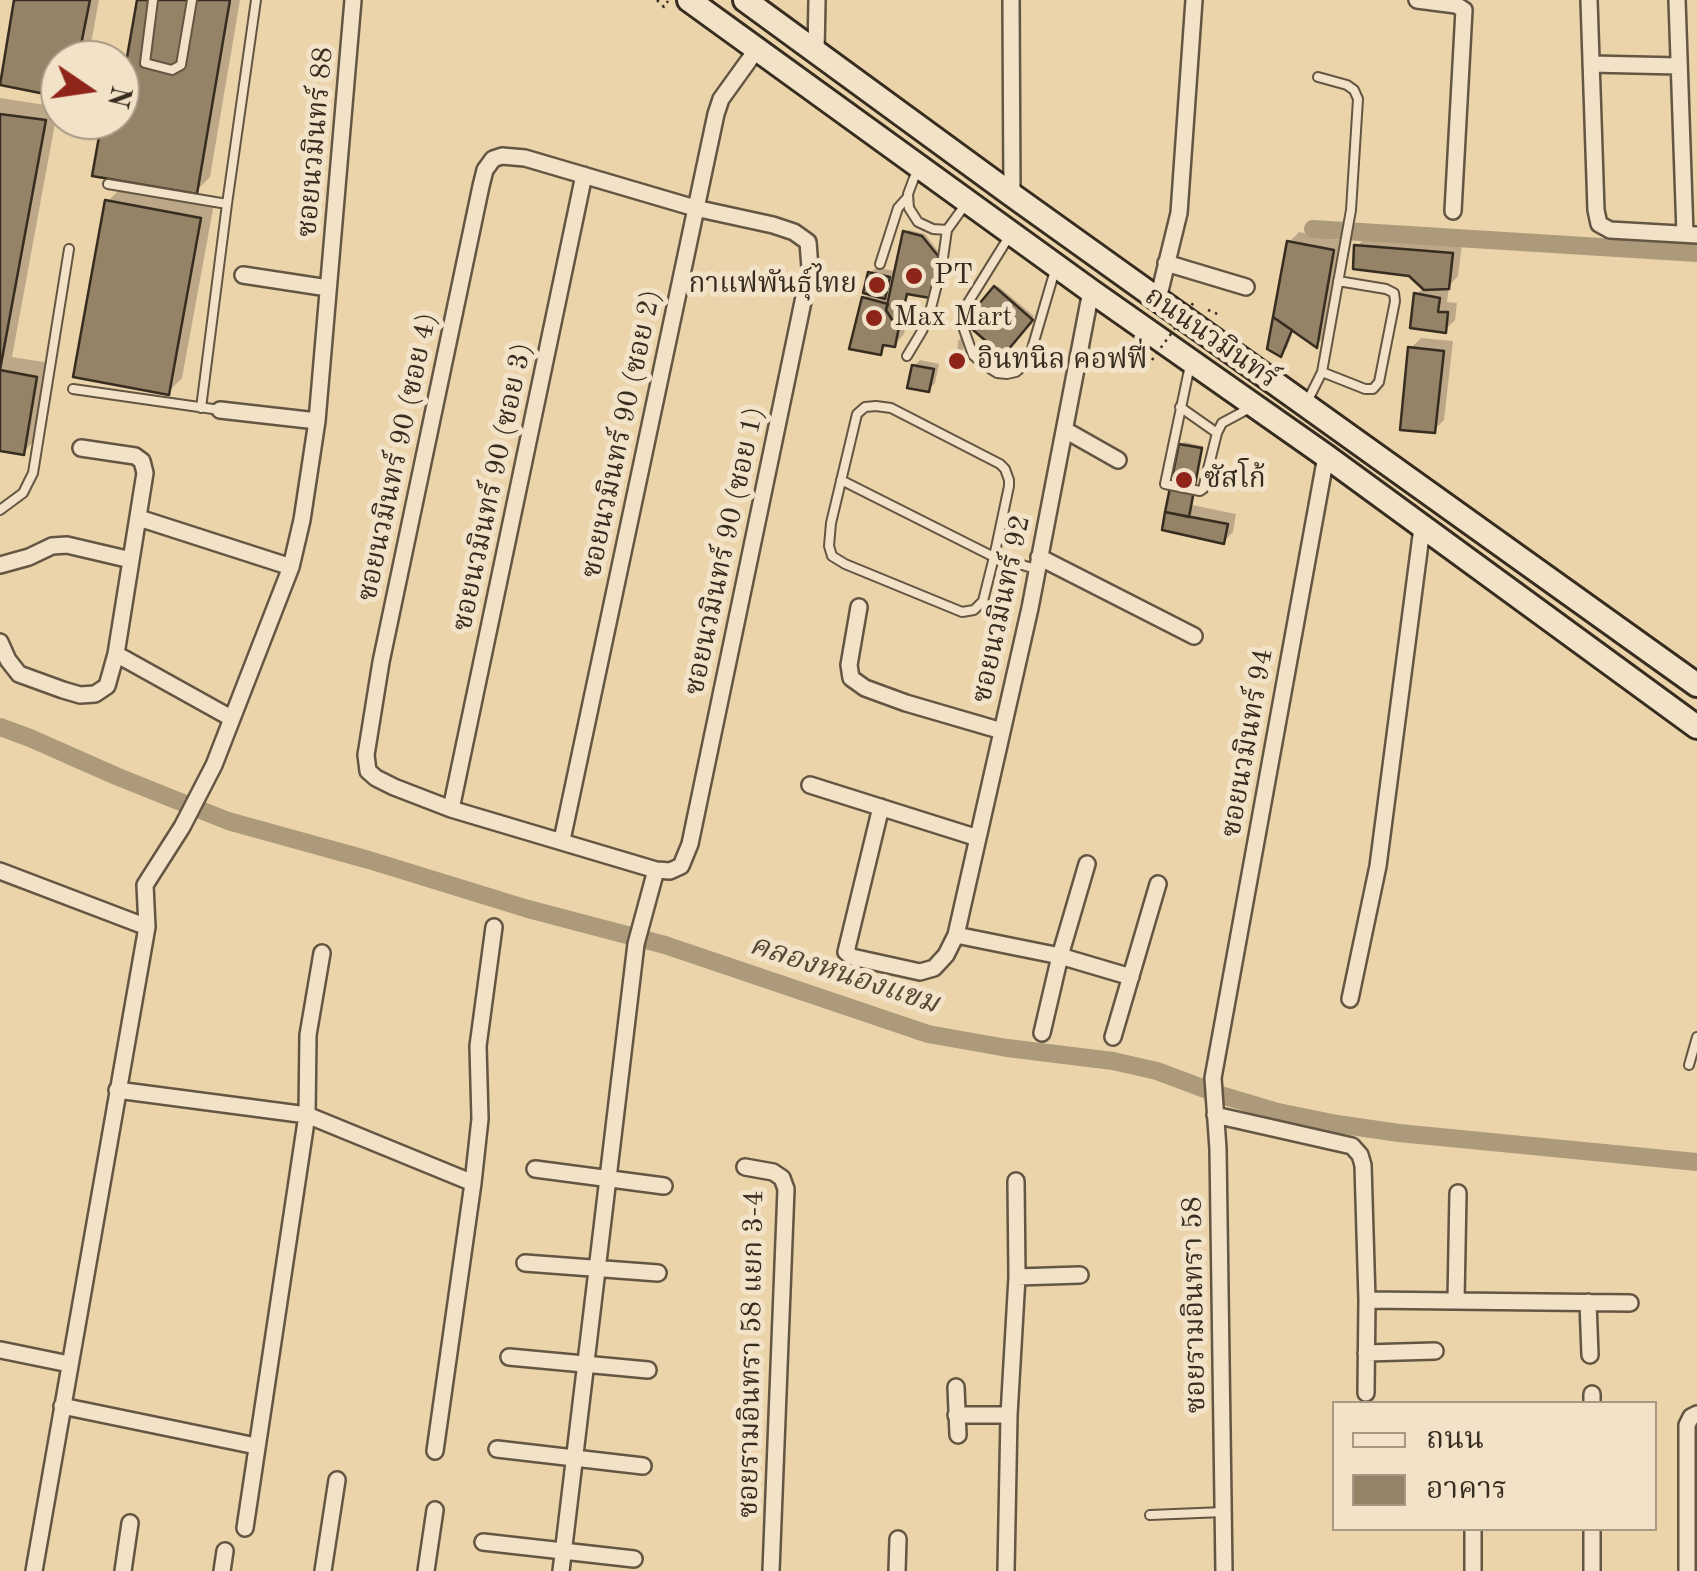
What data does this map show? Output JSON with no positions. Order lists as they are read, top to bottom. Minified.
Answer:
{"streets":{"main road":["ถนนนวมินทร์"],"street":["ซอยนวมินทร์ 88","ซอยนวมินทร์ 90 (ซอย 2)","ซอยนวมินทร์ 90 (ซอย 4)","ซอยนวมินทร์ 90 (ซอย 3)","ซอยนวมินทร์ 90 (ซอย 1)","ซอยนวมินทร์ 92","ซอยนวมินทร์ 94","ซอยรามอินทรา 58","ซอยรามอินทรา 58 แยก 3-4"]},"crossings":[["ถนนนวมินทร์","ซอยนวมินทร์ 90 (ซอย 2)"],["ถนนนวมินทร์","ซอยนวมินทร์ 92"],["ถนนนวมินทร์","ซอยนวมินทร์ 94"],["ซอยนวมินทร์ 90 (ซอย 2)","ซอยนวมินทร์ 90 (ซอย 1)"],["ซอยนวมินทร์ 90 (ซอย 4)","ซอยนวมินทร์ 90 (ซอย 3)"],["ซอยนวมินทร์ 94","ซอยรามอินทรา 58"]],"water":["คลองหนองแขม"],"places":["PT","กาแฟพันธุ์ไทย","Max Mart","อินทนิล คอฟฟี่","ซัสโก้"],"legend":["ถนน","อาคาร"],"north":"right"}
